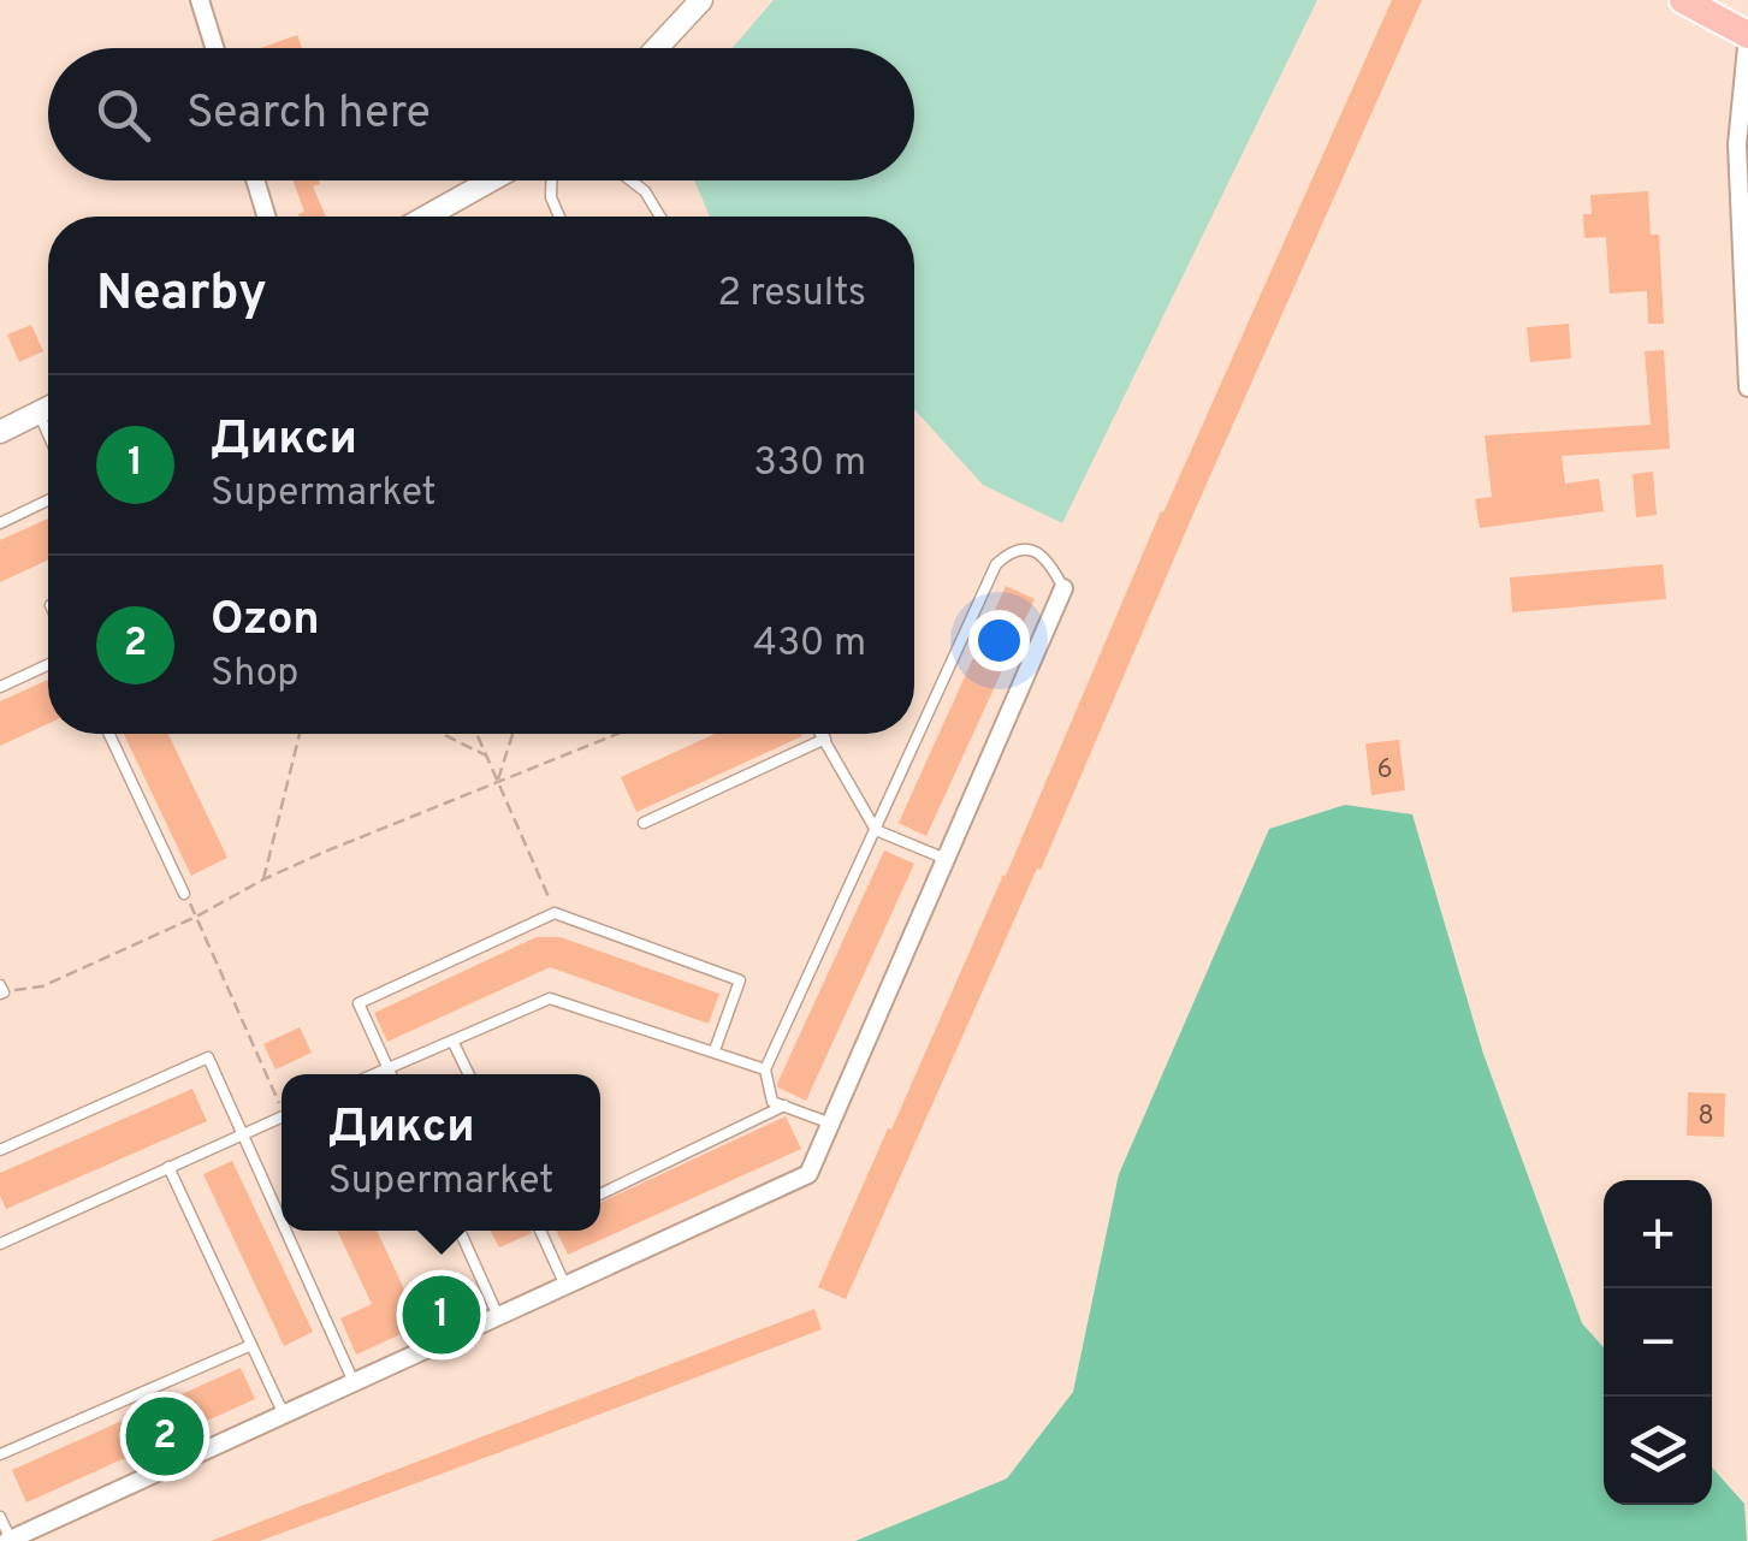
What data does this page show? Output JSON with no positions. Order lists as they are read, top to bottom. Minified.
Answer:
{"house_numbers":["6","8"],"page":{"search":"Search here","heading":["Nearby","2 results"],"list":[{"mark":"1","name":"Дикси","note":"Supermarket","value":"330 m"},{"mark":"2","name":"Ozon","note":"Shop","value":"430 m"}],"popup":["Дикси","Supermarket"],"map_buttons":["+","−"],"pins":["1","2"]}}
